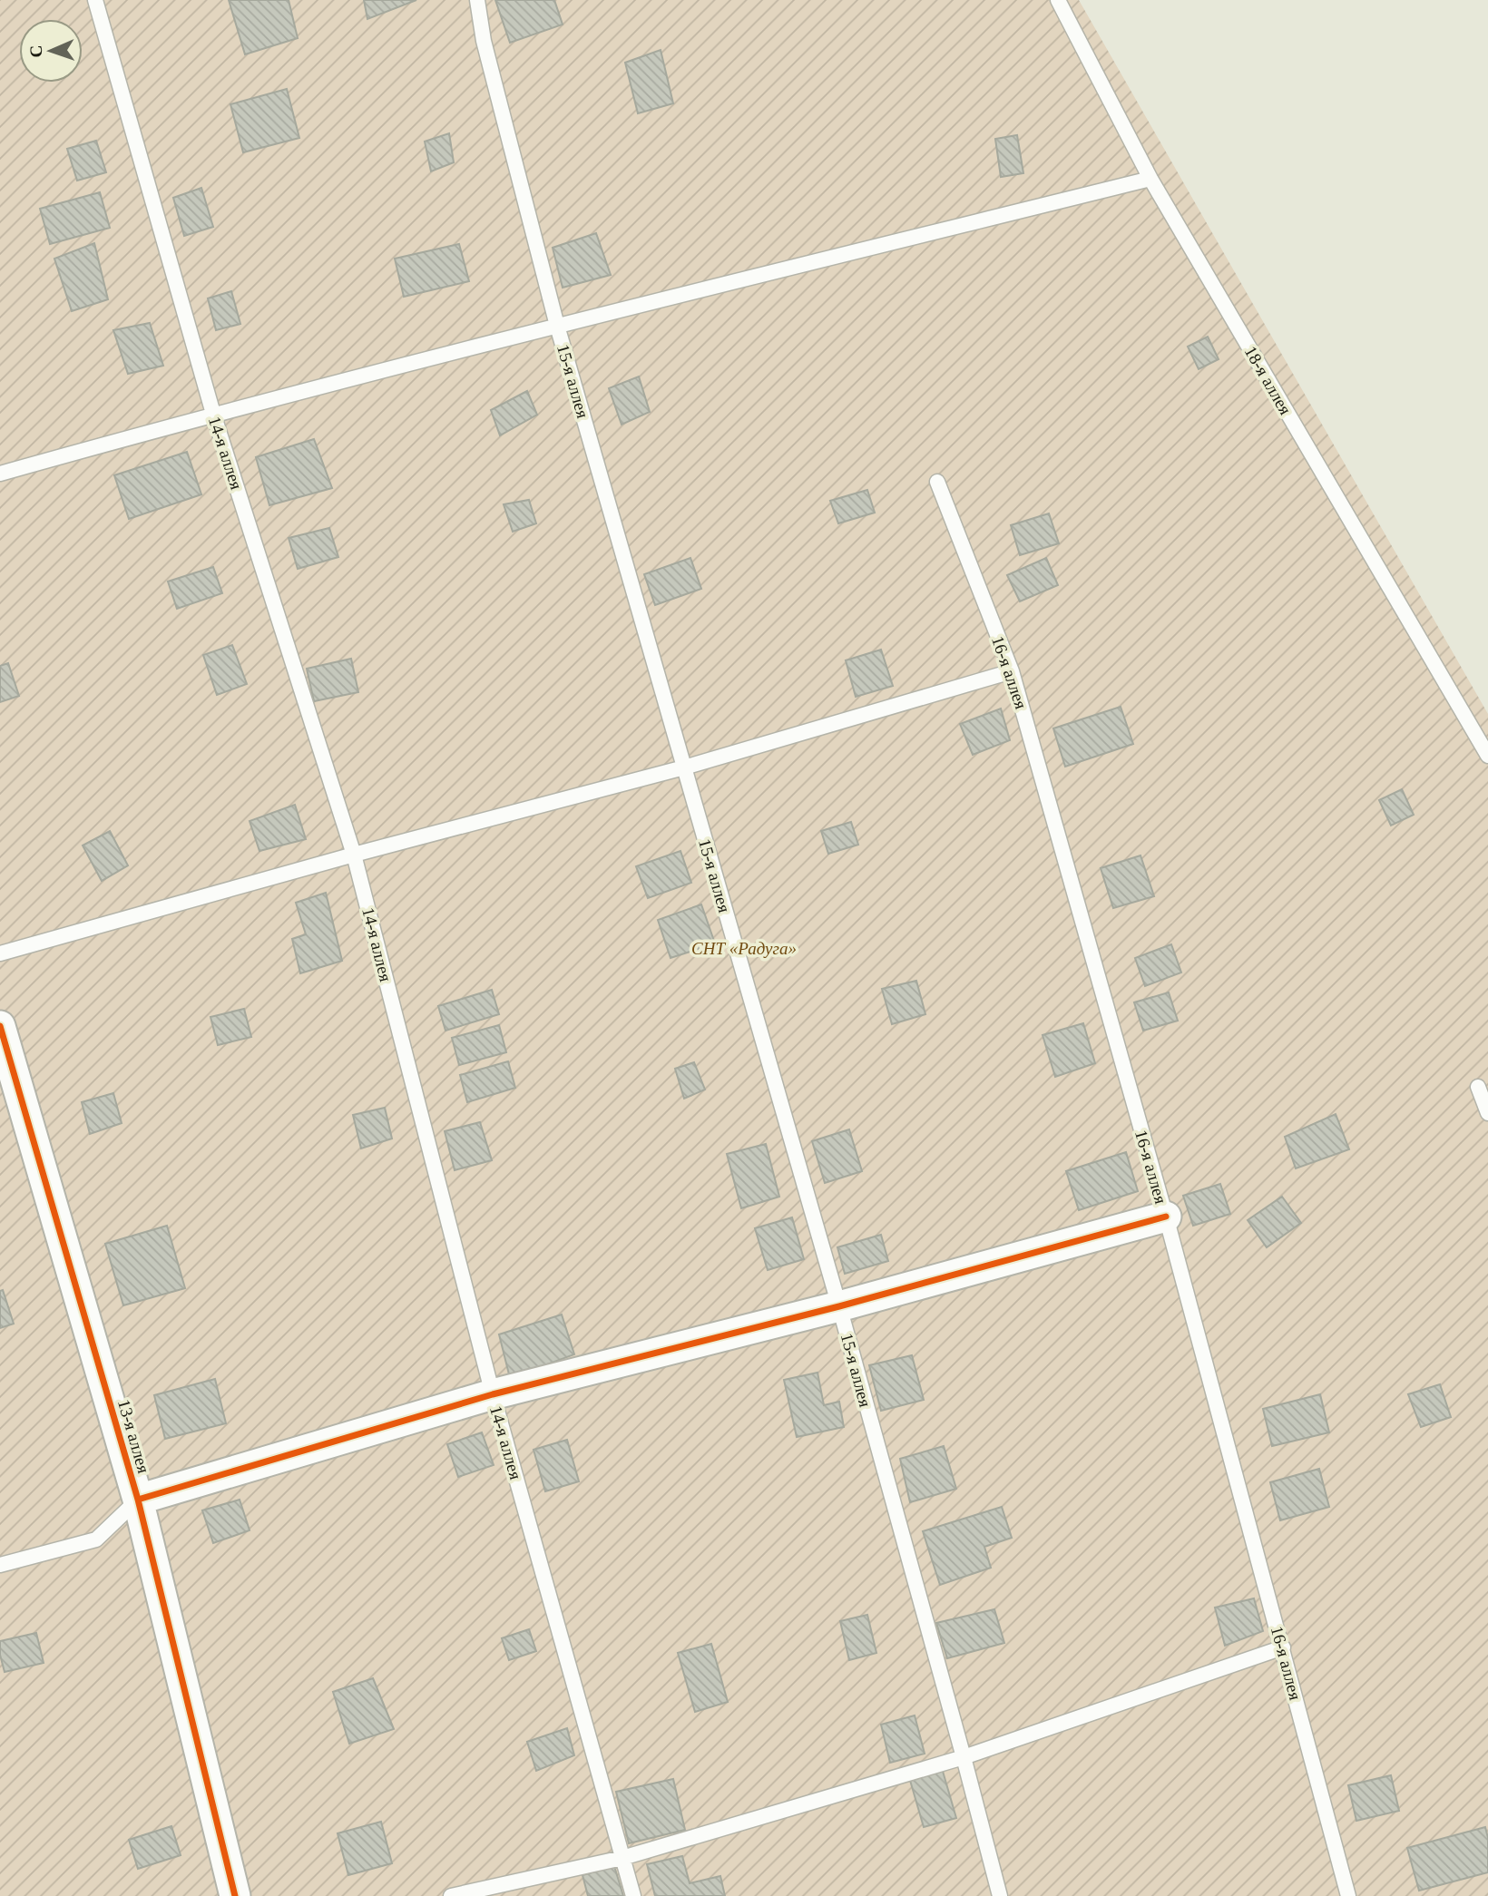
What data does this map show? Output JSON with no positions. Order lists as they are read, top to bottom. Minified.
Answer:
{"streets":{"street":["13-я аллея"],"lane":["18-я аллея","15-я аллея","14-я аллея","16-я аллея"]},"parks":["СНТ «Радуга»"],"north":"left"}
